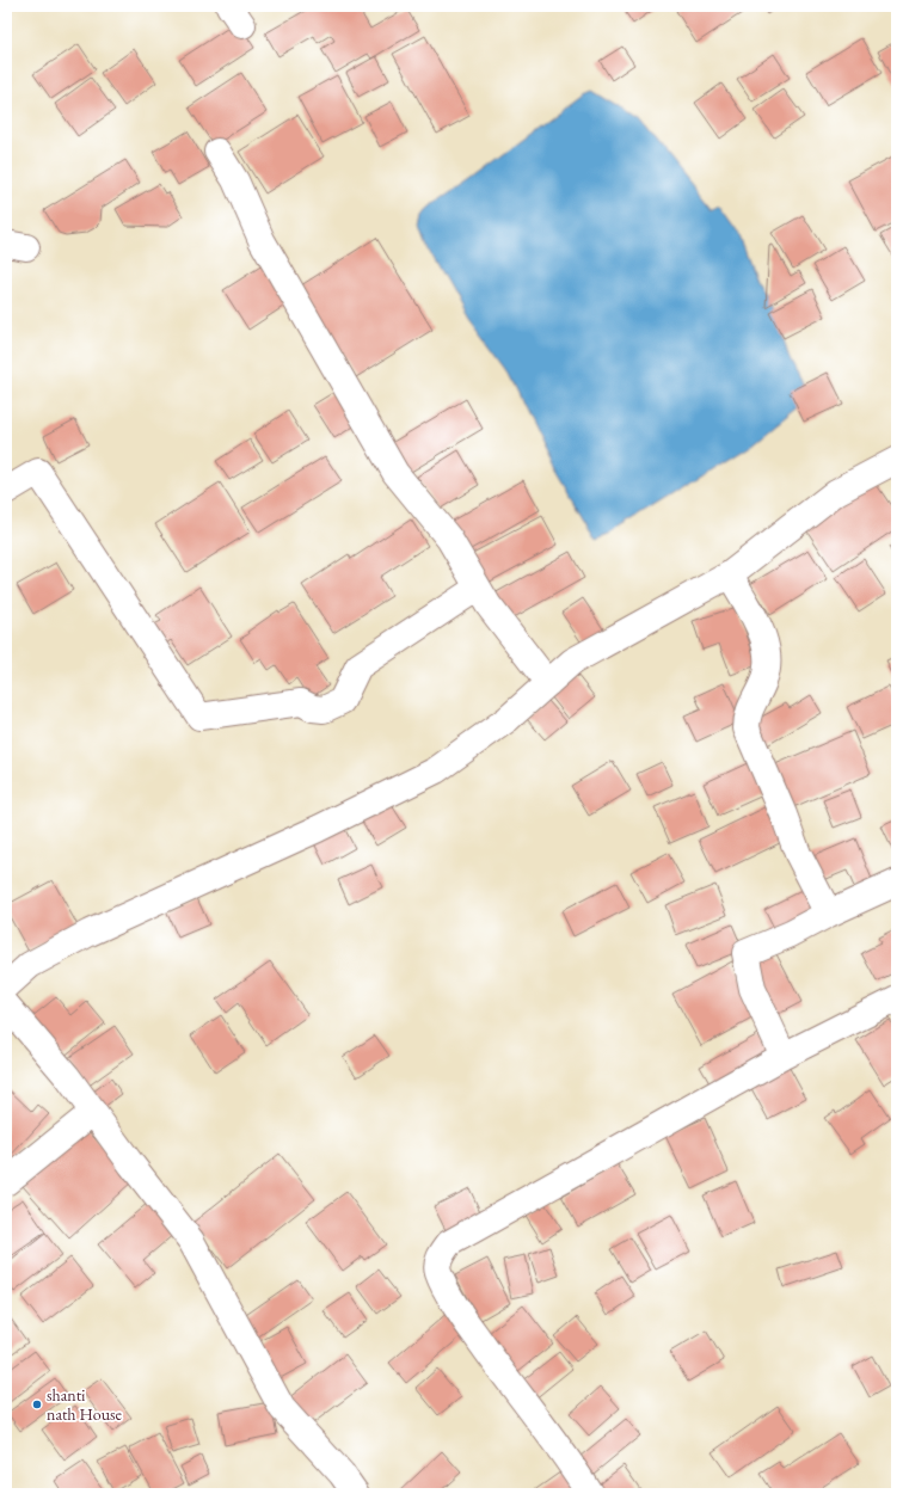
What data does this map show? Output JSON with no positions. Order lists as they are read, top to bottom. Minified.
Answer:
{"places":["shanti nath House"]}
